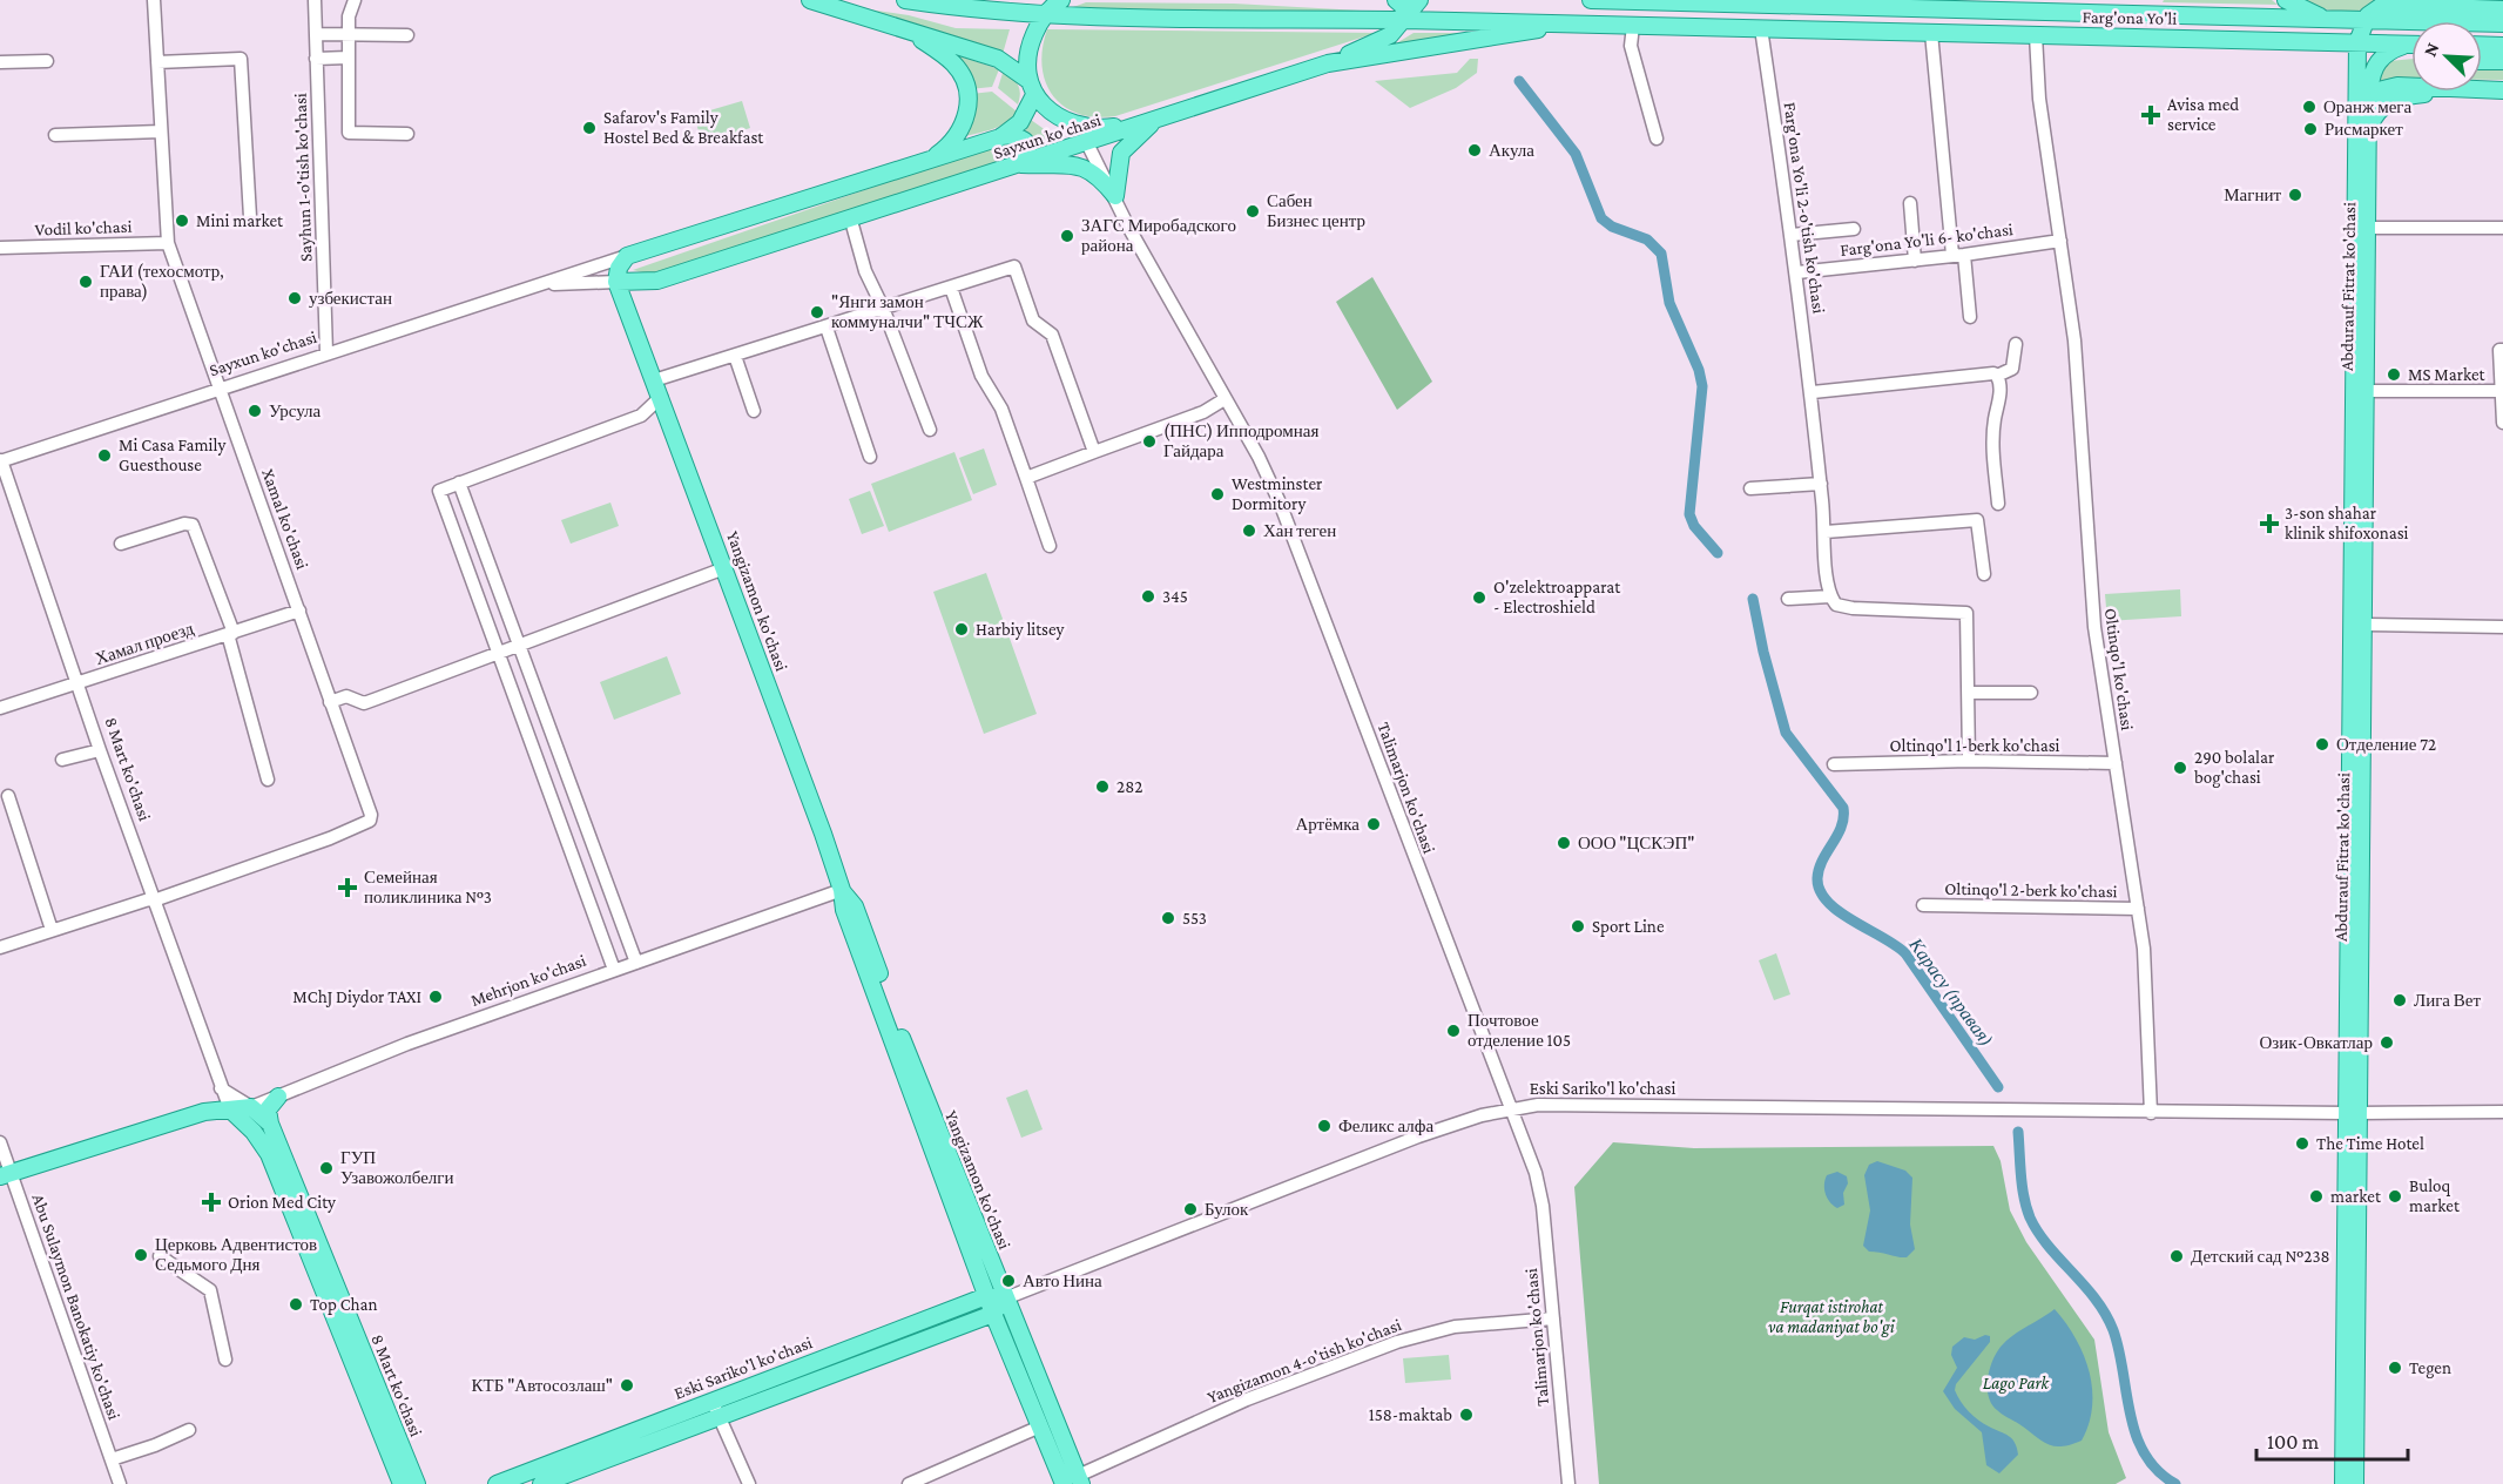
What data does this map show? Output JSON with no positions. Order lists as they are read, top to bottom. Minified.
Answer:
{"streets":{"main road":["Farg'ona Yo'li","Sayxun ko'chasi","Abdurauf Fitrat ko'chasi","Yangizamon ko'chasi","8 Mart ko'chasi","Mehrjon ko'chasi","Eski Sariko'l ko'chasi"],"street":["Sayhun 1-o'tish ko'chasi","Farg'ona Yo'li 2-o'tish ko'chasi","Vodil ko'chasi","Farg'ona Yo'li 6- ko'chasi","Xamal ko'chasi","Хамал проезд","Oltinqo'l ko'chasi","Oltinqo'l 1-berk ko'chasi","Talimarjon ko'chasi","Oltinqo'l 2-berk ko'chasi","Abu Sulaymon Banokatiy ko'chasi","Yangizamon 4-o'tish ko'chasi"]},"crossings":[["Farg'ona Yo'li","Sayxun ko'chasi"],["Farg'ona Yo'li","Farg'ona Yo'li 2-o'tish ko'chasi"],["Farg'ona Yo'li","Abdurauf Fitrat ko'chasi"],["Farg'ona Yo'li","Oltinqo'l ko'chasi"],["Sayxun ko'chasi","Sayhun 1-o'tish ko'chasi"],["Sayxun ko'chasi","Xamal ko'chasi"],["Sayxun ko'chasi","Yangizamon ko'chasi"],["Sayxun ko'chasi","8 Mart ko'chasi"],["Sayxun ko'chasi","Talimarjon ko'chasi"],["Farg'ona Yo'li 2-o'tish ko'chasi","Farg'ona Yo'li 6- ko'chasi"],["Vodil ko'chasi","Xamal ko'chasi"],["Farg'ona Yo'li 6- ko'chasi","Oltinqo'l ko'chasi"],["Xamal ko'chasi","Хамал проезд"],["Xamal ko'chasi","8 Mart ko'chasi"],["Yangizamon ko'chasi","Mehrjon ko'chasi"],["Yangizamon ko'chasi","Eski Sariko'l ko'chasi"],["Yangizamon ko'chasi","Yangizamon 4-o'tish ko'chasi"],["Хамал проезд","8 Mart ko'chasi"],["Oltinqo'l ko'chasi","Oltinqo'l 1-berk ko'chasi"],["Oltinqo'l ko'chasi","Oltinqo'l 2-berk ko'chasi"],["Oltinqo'l ko'chasi","Eski Sariko'l ko'chasi"],["8 Mart ko'chasi","Mehrjon ko'chasi"],["Talimarjon ko'chasi","Eski Sariko'l ko'chasi"],["Talimarjon ko'chasi","Yangizamon 4-o'tish ko'chasi"],["Mehrjon ko'chasi","Abu Sulaymon Banokatiy ko'chasi"]],"water":["Карасу (правая)"],"parks":["Furqat istirohat va madaniyat bo'gi","Lago Park"],"places":{"other":["Оранж мега","Safarov's Family Hostel Bed & Breakfast","Рисмаркет","Акула","Магнит","Сабен Бизнес центр","Mini market","ЗАГС Миробадского района","ГАИ (техосмотр, права)","узбекистан","\"Янги замон коммуналчи\" ТЧСЖ","MS Market","Урсула","(ПНС) Ипподромная Гайдара","Mi Casa Family Guesthouse","Westminster Dormitory","Хан теген","345","O'zelektroapparat - Electroshield","Harbiy litsey","Отделение 72","290 bolalar bog'chasi","282","Артёмка","ООО \"ЦСКЭП\"","553","Sport Line","MChJ Diydor TAXI","Лига Вет","Почтовое отделение 105","Озик-Овкатлар","Феликс алфа","The Time Hotel","ГУП Узавожолбелги","market","Buloq market","Булок","Церковь Адвентистов Седьмого Дня","Детский сад №238","Авто Нина","Top Chan","Tegen","КТБ \"Автосозлаш\"","158-maktab"],"health":["Avisa med service","3-son shahar klinik shifoxonasi","Семейная поликлиника №3","Orion Med City"]},"scale_bar":"100 m","north":"top left"}
